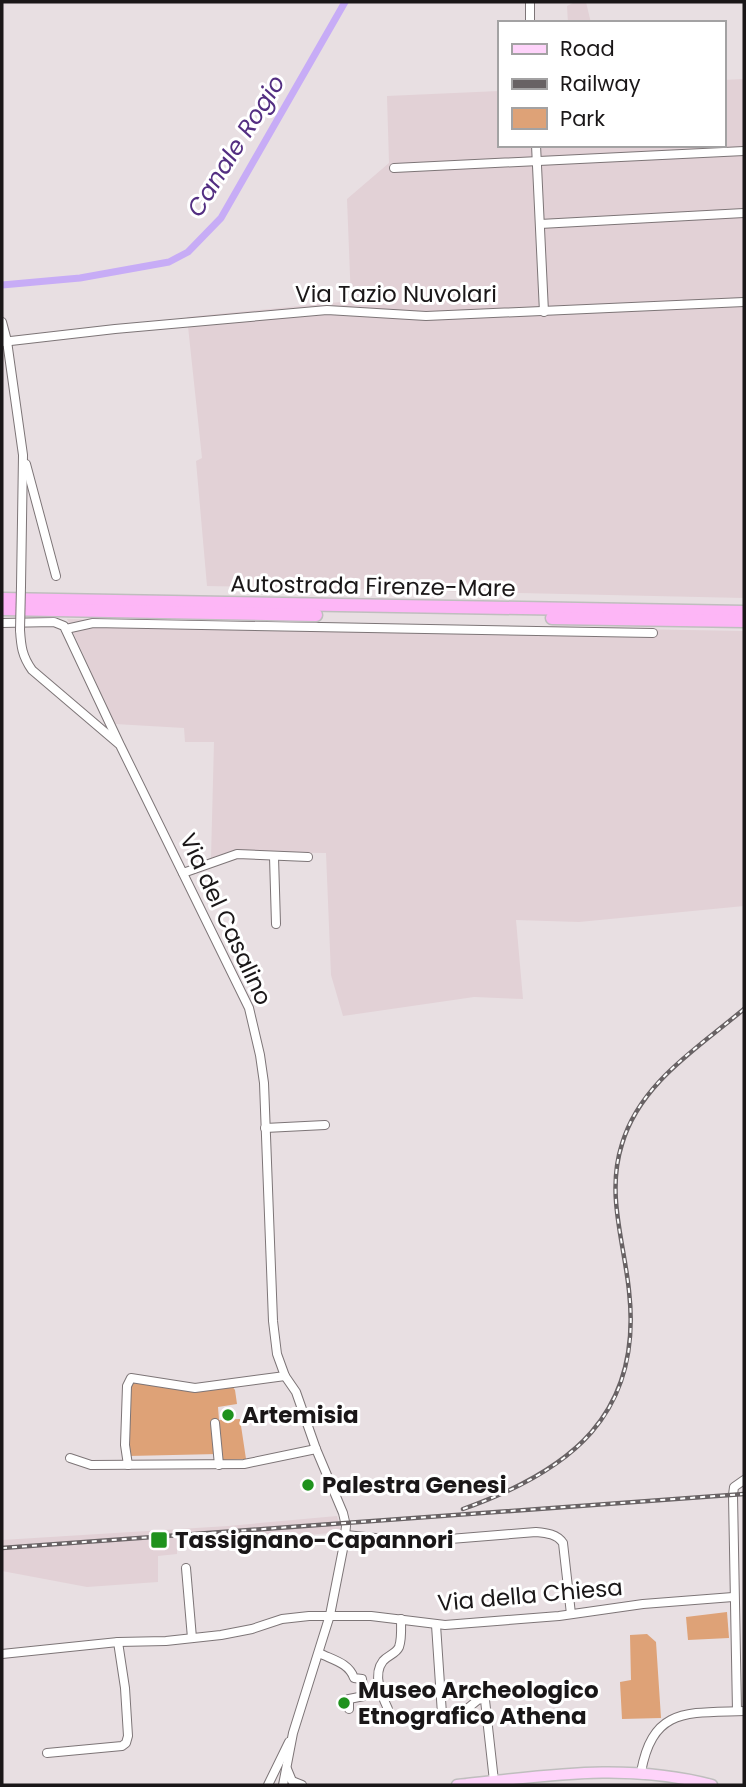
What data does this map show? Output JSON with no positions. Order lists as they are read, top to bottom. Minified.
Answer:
{"streets":{"highway":["Autostrada Firenze-Mare"],"street":["Via Tazio Nuvolari","Via del Casalino","Via della Chiesa"]},"crossings":[["Via Tazio Nuvolari","Via del Casalino"],["Via del Casalino","Via della Chiesa"]],"water":["Canale Rogio"],"places":{"other":["Artemisia","Palestra Genesi","Museo Archeologico Etnografico Athena"],"transit":["Tassignano-Capannori"]},"legend":["Road","Railway","Park"]}
